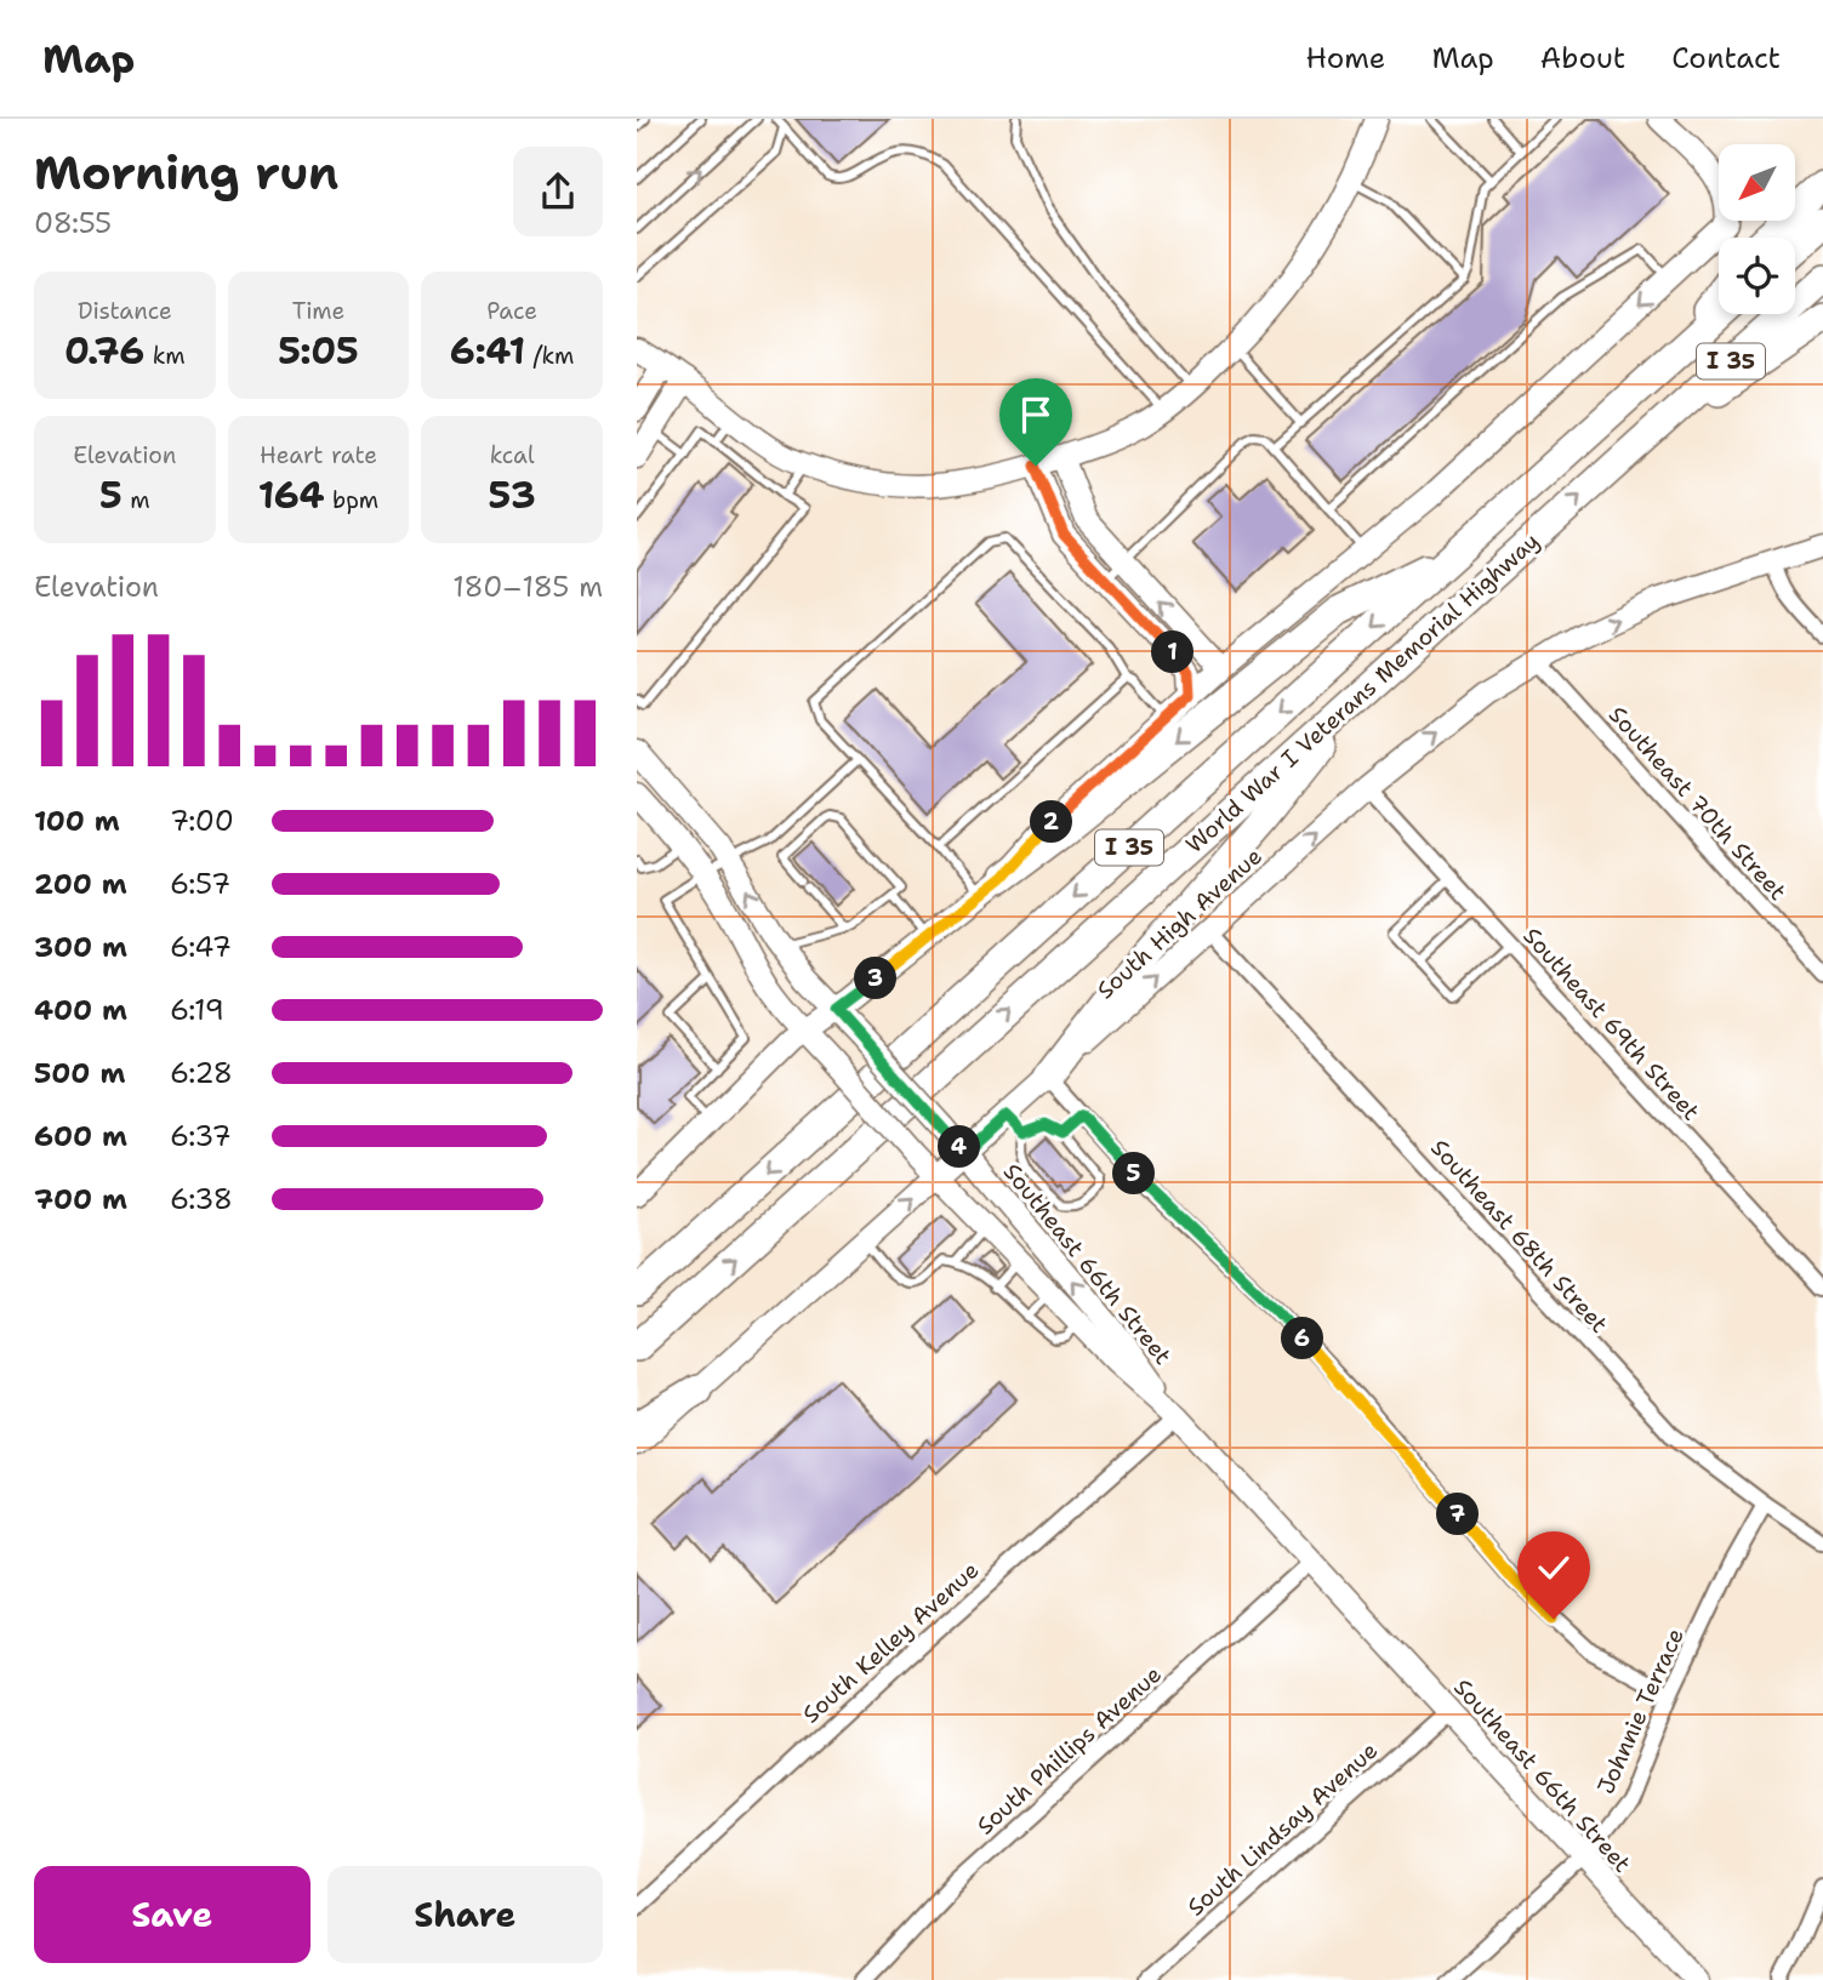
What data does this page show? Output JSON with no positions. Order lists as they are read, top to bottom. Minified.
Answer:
{"streets":{"highway":["I 35","World War I Veterans Memorial Highway"],"street":["Southeast 70th Street","South High Avenue","Southeast 69th Street","Southeast 68th Street","Southeast 66th Street","South Kelley Avenue","Johnnie Terrace","South Phillips Avenue","South Lindsay Avenue"]},"crossings":[["Southeast 70th Street","South High Avenue"],["South High Avenue","Southeast 69th Street"],["South High Avenue","Southeast 68th Street"],["South High Avenue","Southeast 66th Street"],["Southeast 68th Street","Johnnie Terrace"],["Southeast 66th Street","South Kelley Avenue"],["Southeast 66th Street","Johnnie Terrace"],["Southeast 66th Street","South Phillips Avenue"],["Southeast 66th Street","South Lindsay Avenue"]],"north":"bottom left","page":{"header":"Map","nav":["Home","Map","About","Contact"],"heading":["Morning run","08:55"],"stats":[["Distance","0.76 km"],["Time","5:05"],["Pace","6:41 /km"],["Elevation","5 m"],["Heart rate","164 bpm"],["kcal","53"]],"chart":["Elevation","180–185 m"],"pins":["1","2","3","4","5","6","7"],"list":[{"name":"100 m","note":"7:00"},{"name":"200 m","note":"6:57"},{"name":"300 m","note":"6:47"},{"name":"400 m","note":"6:19"},{"name":"500 m","note":"6:28"},{"name":"600 m","note":"6:37"},{"name":"700 m","note":"6:38"}],"buttons":["Save","Share"]}}
